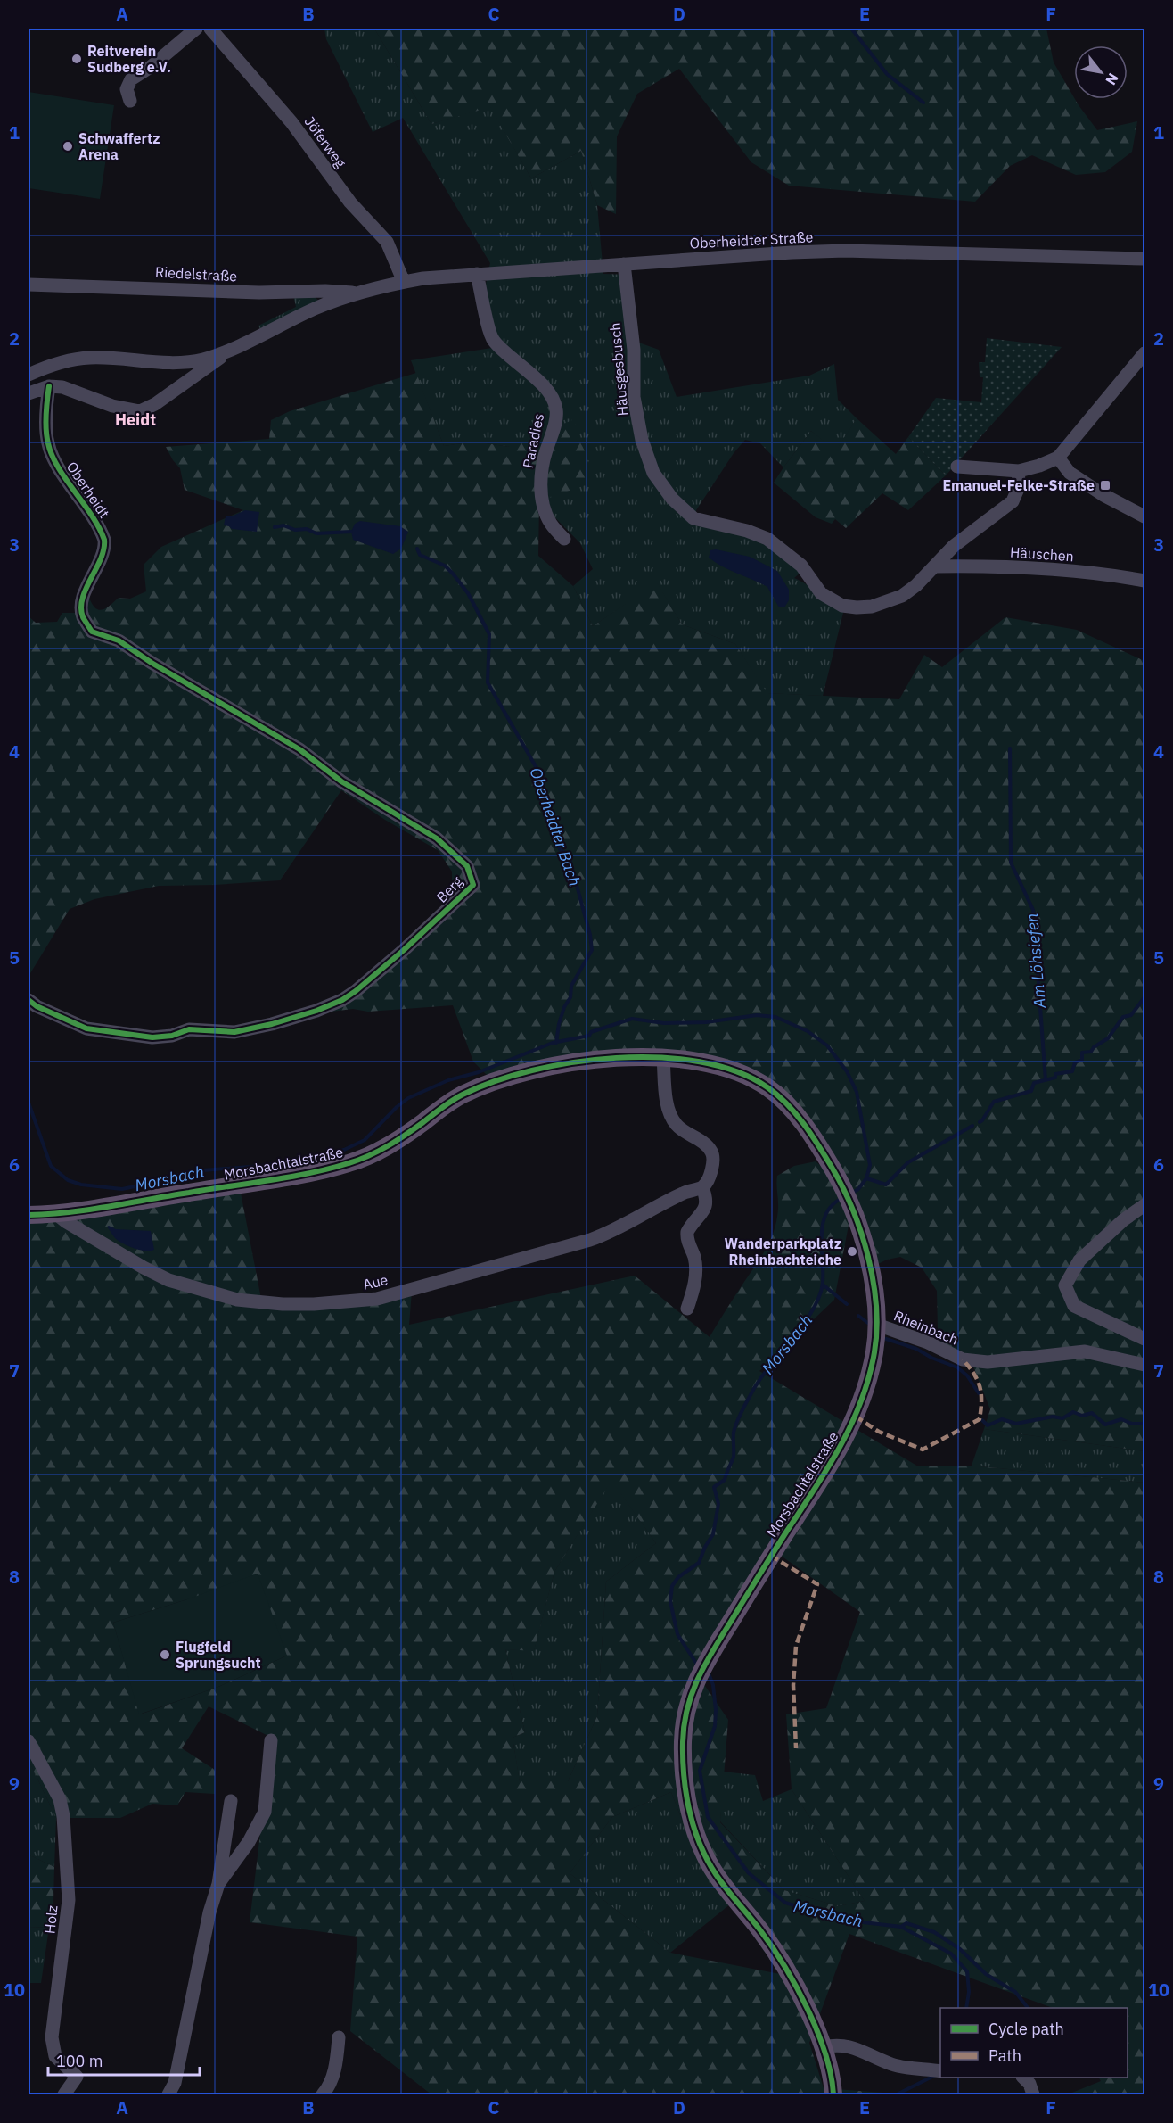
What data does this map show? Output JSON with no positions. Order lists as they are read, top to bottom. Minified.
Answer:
{"streets":{"main road":["Morsbachtalstraße"],"street":["Jöferweg","Oberheidter Straße","Riedelstraße","Häusgesbusch","Paradies","Oberheidt","Häuschen","Berg","Aue","Rheinbach","Holz"]},"crossings":[["Jöferweg","Oberheidter Straße"],["Oberheidter Straße","Riedelstraße"],["Oberheidter Straße","Häusgesbusch"],["Oberheidter Straße","Paradies"],["Häusgesbusch","Häuschen"],["Oberheidt","Berg"],["Morsbachtalstraße","Aue"],["Morsbachtalstraße","Rheinbach"]],"districts":["Heidt"],"water":["Oberheidter Bach","Am Löhsiefen","Morsbach"],"places":{"other":["Reitverein Sudberg e.V.","Schwaffertz Arena","Wanderparkplatz Rheinbachteiche","Flugfeld Sprungsucht"],"transit":["Emanuel-Felke-Straße"]},"legend":["Cycle path","Path"],"scale_bar":"100 m","north":"bottom right","grid":{"columns":["A","B","C","D","E","F"],"rows":["1","2","3","4","5","6","7","8","9","10"]}}
